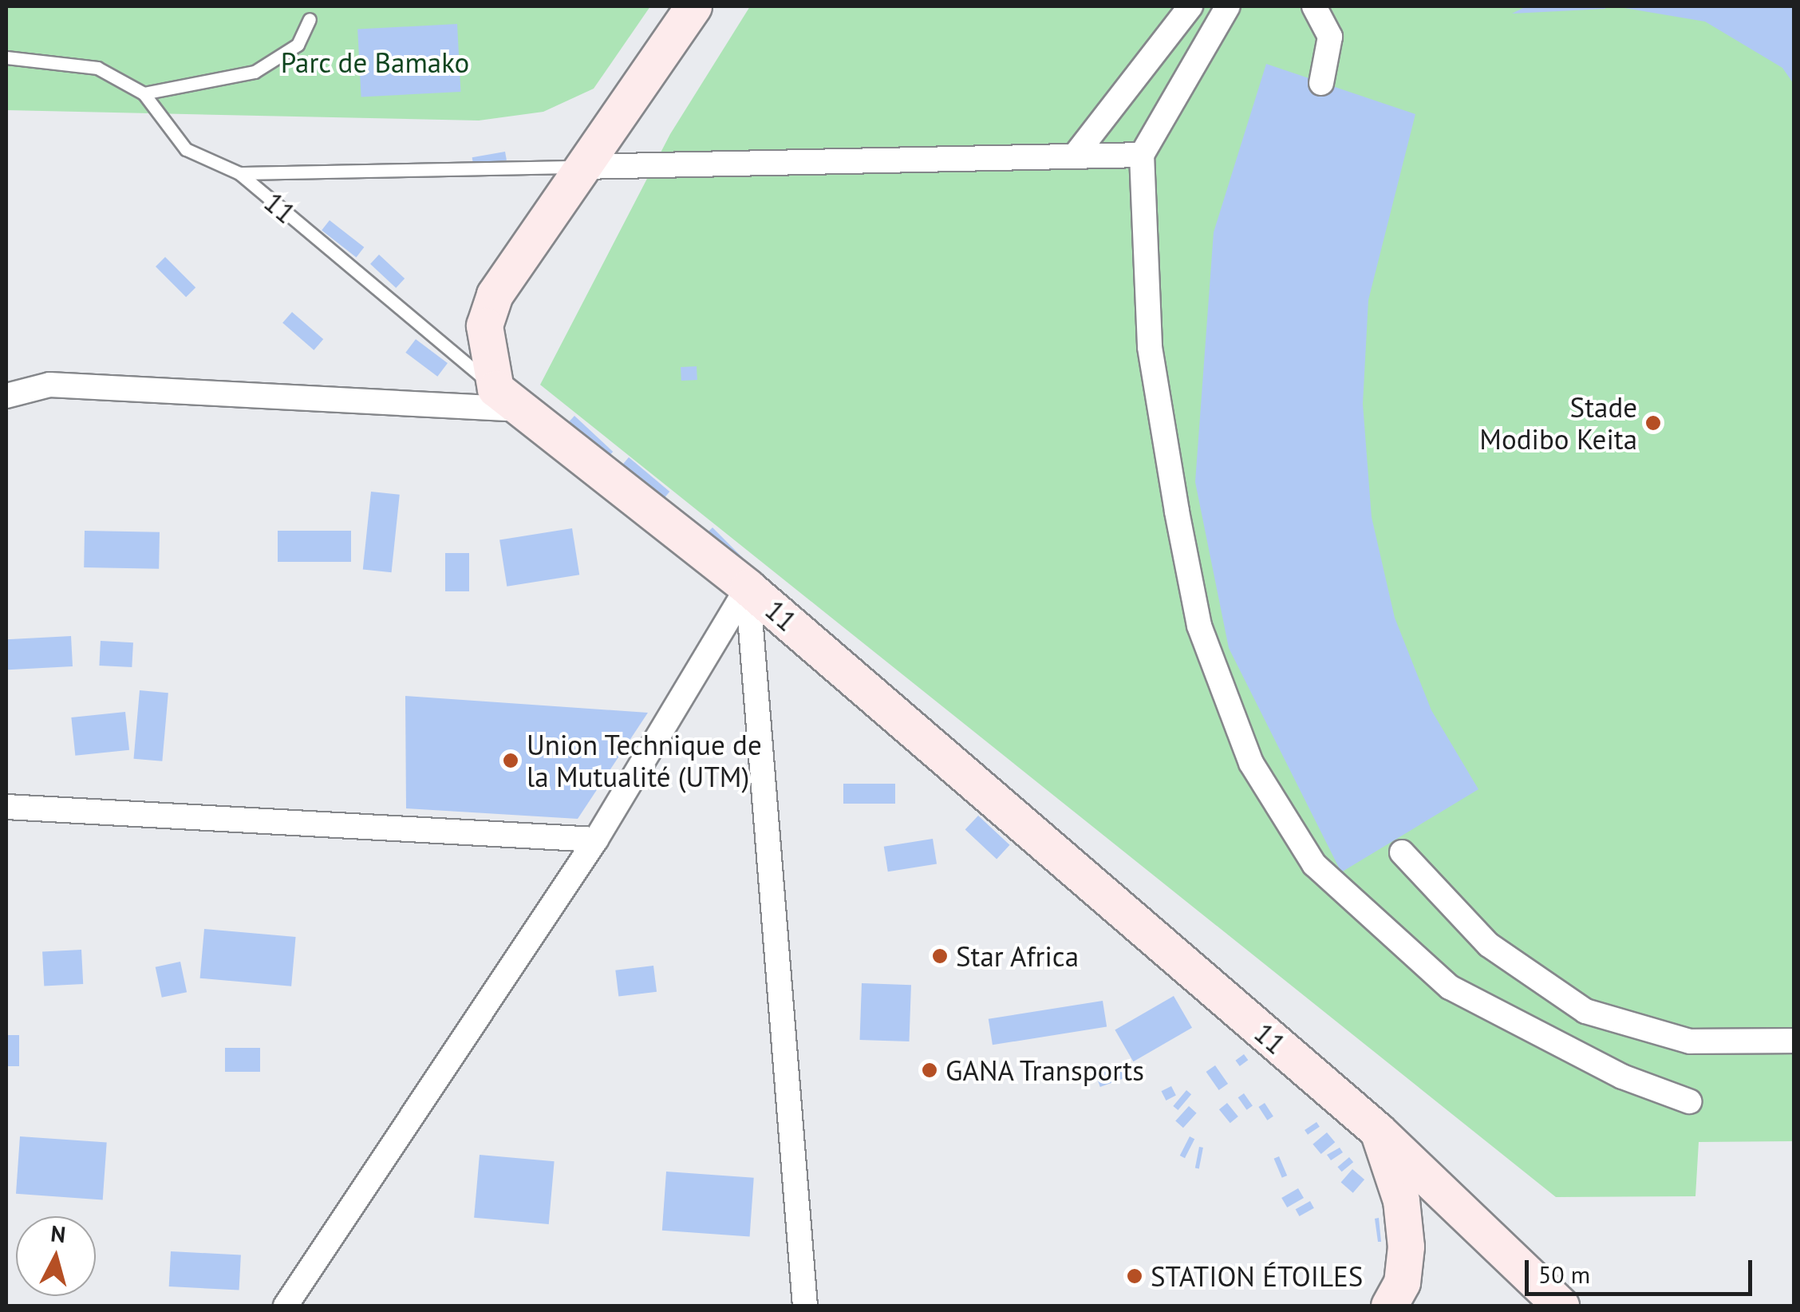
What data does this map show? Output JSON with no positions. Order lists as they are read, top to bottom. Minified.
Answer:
{"streets":{"street":["11"]},"parks":["Parc de Bamako"],"places":["Stade Modibo Keita","Union Technique de la Mutualité (UTM)","Star Africa","GANA Transports","STATION ÉTOILES"],"scale_bar":"50 m","north":"top"}
